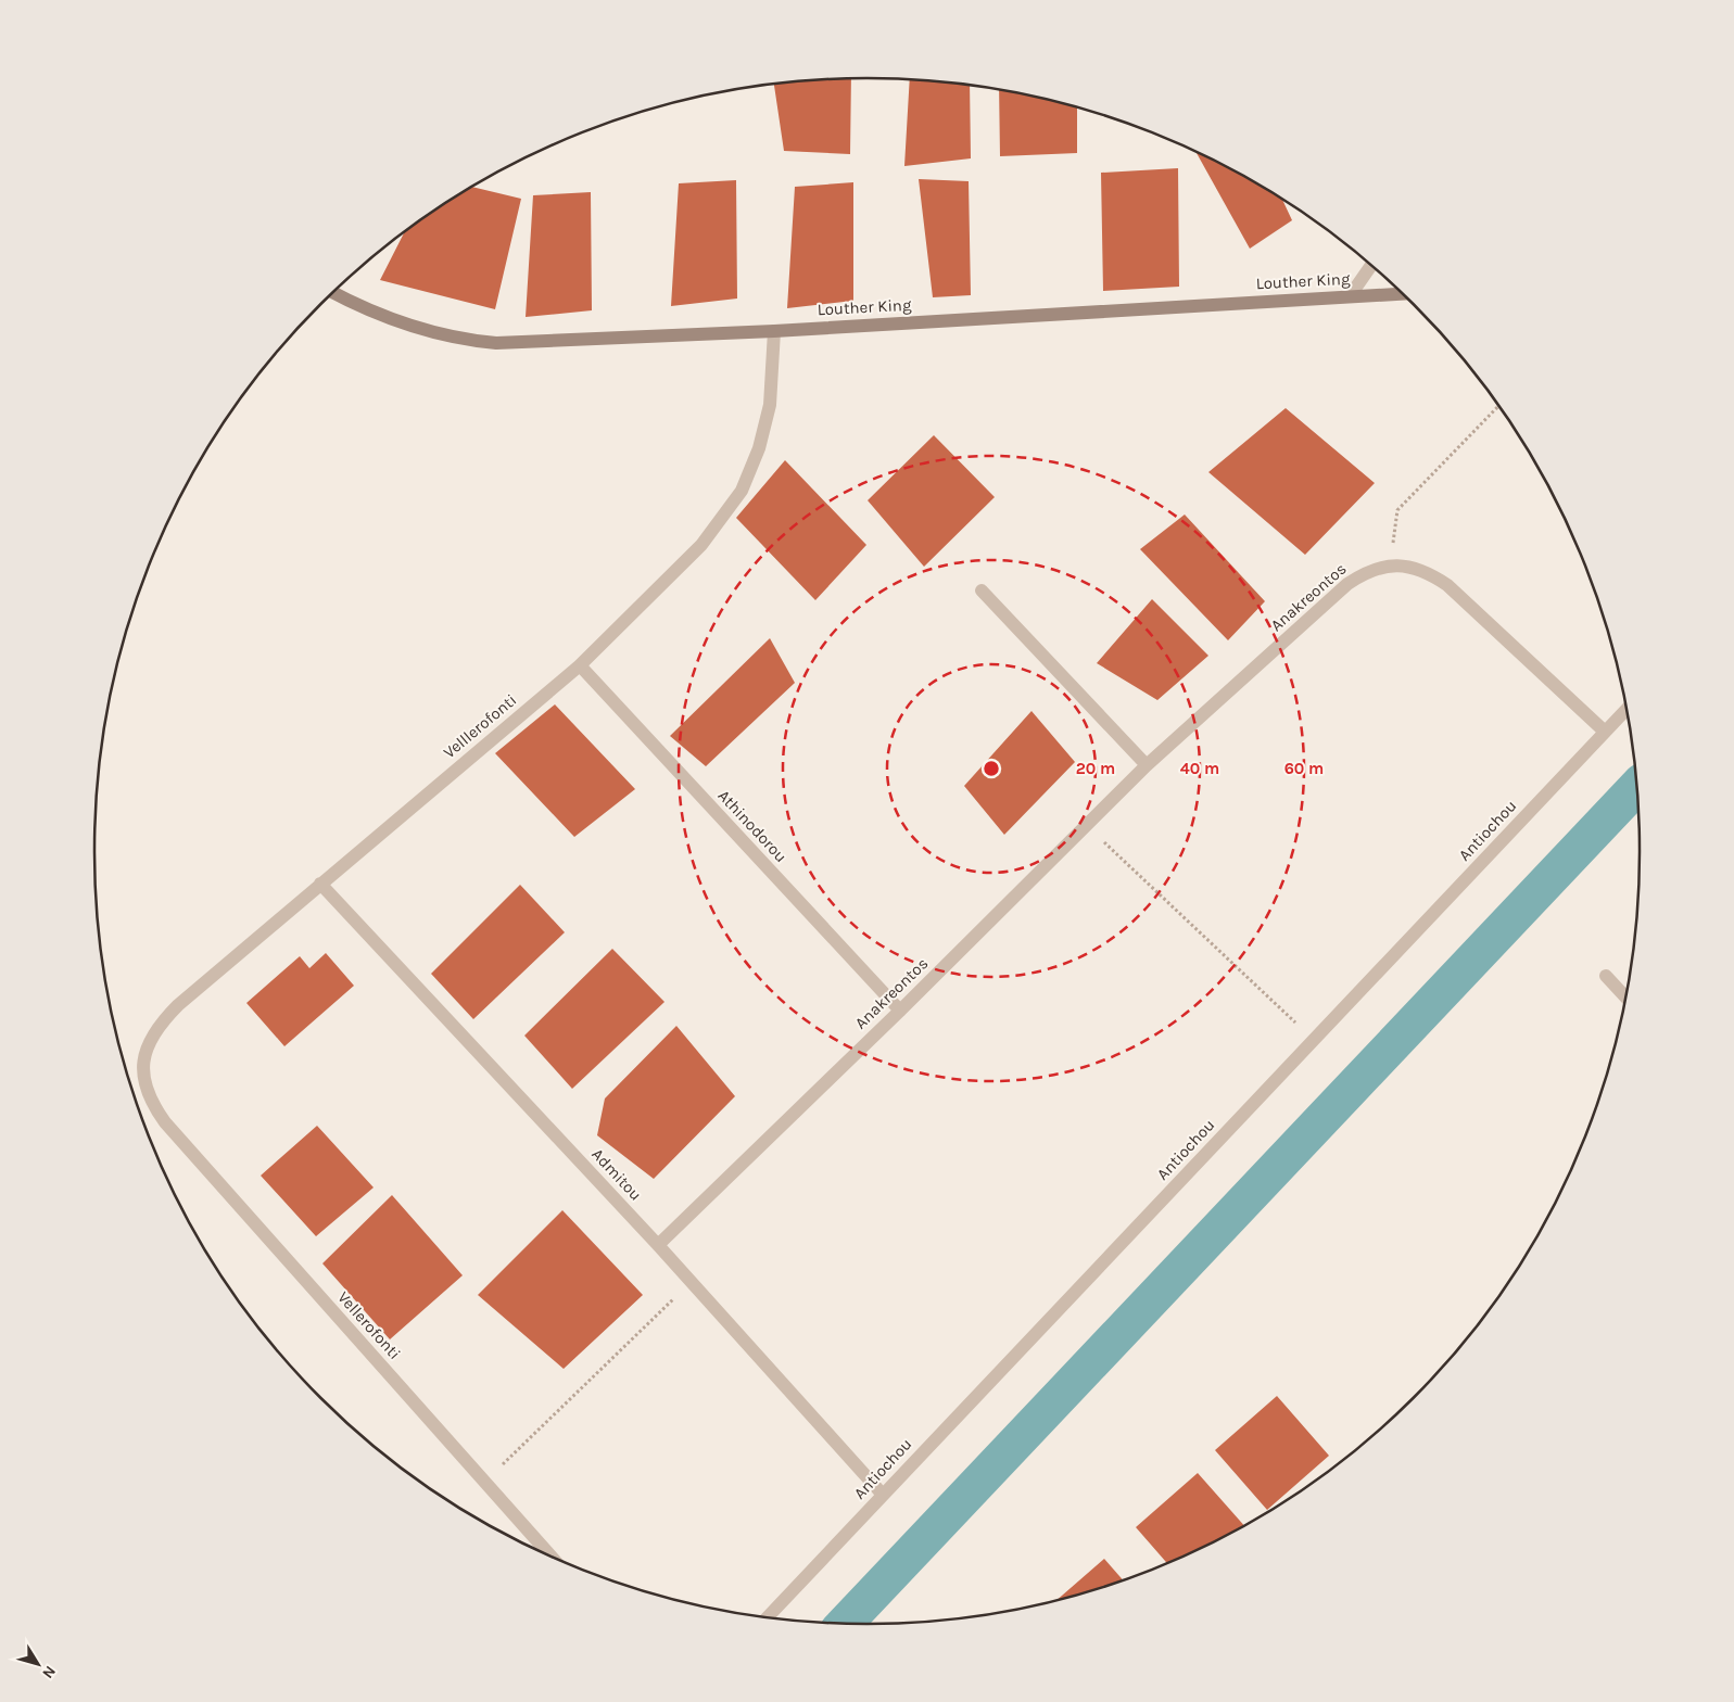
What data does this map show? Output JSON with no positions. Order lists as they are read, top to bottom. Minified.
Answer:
{"streets":{"street":["Louther King","Anakreontos","Velllerofonti","Athinodorou","Antiochou","Admitou","Vellerofonti"]},"crossings":[["Louther King","Velllerofonti"],["Anakreontos","Athinodorou"],["Anakreontos","Antiochou"],["Anakreontos","Admitou"],["Velllerofonti","Athinodorou"],["Velllerofonti","Admitou"],["Velllerofonti","Vellerofonti"],["Antiochou","Admitou"]],"north":"bottom right","rings":["20 m","40 m","60 m"]}
